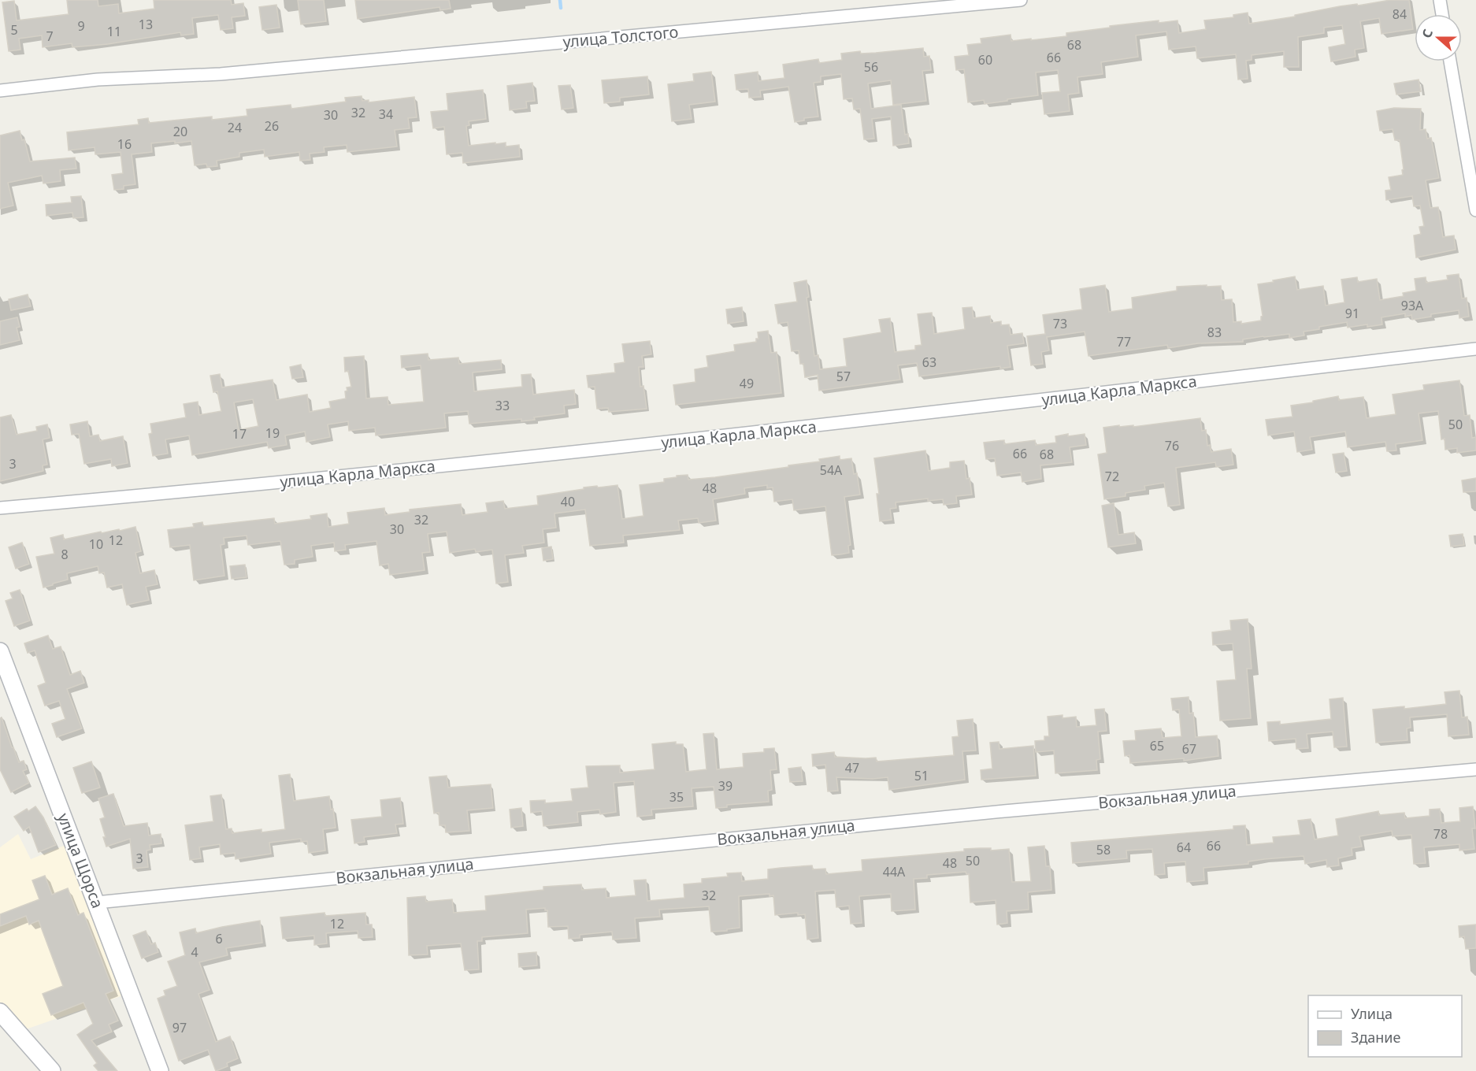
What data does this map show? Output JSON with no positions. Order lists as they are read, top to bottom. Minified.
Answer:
{"streets":{"main road":["улица Щорса"],"street":["улица Толстого","улица Карла Маркса","Вокзальная улица"]},"crossings":[["Вокзальная улица","улица Щорса"]],"house_numbers":["84","13","9","5","11","7","68","66","60","56","32","34","30","26","24","20","16","93А","91","73","83","77","63","57","49","33","50","19","17","76","66","68","3","54А","72","48","40","32","30","12","10","8","65","67","47","51","39","35","78","66","64","58","3","50","48","44А","32","12","6","4","97"],"legend":["Улица","Здание"],"north":"left"}
